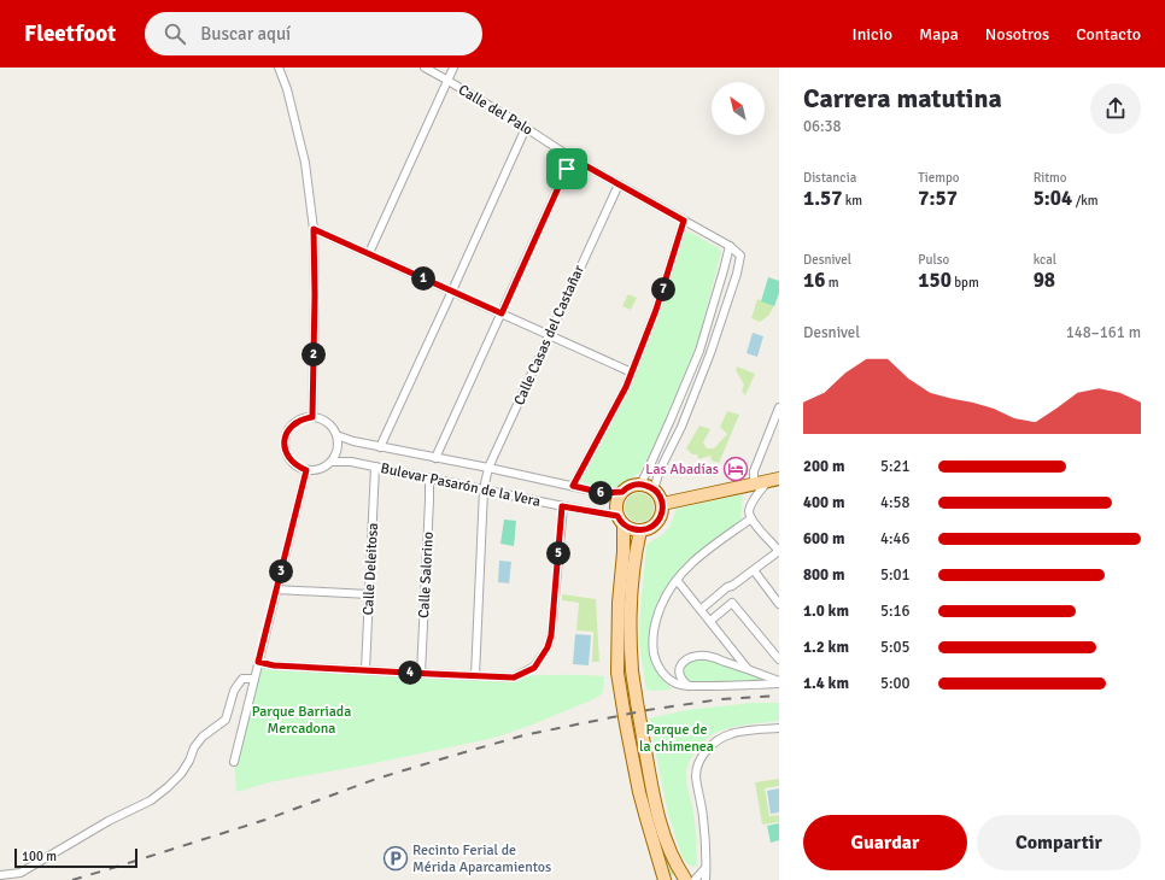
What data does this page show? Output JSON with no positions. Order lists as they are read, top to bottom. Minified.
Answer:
{"streets":{"street":["Calle del Palo","Calle Casas del Castañar","Bulevar Pasarón de la Vera","Calle Deleitosa","Calle Salorino"]},"crossings":[["Calle del Palo","Calle Casas del Castañar"],["Calle del Palo","Bulevar Pasarón de la Vera"],["Calle Casas del Castañar","Bulevar Pasarón de la Vera"],["Bulevar Pasarón de la Vera","Calle Deleitosa"],["Bulevar Pasarón de la Vera","Calle Salorino"]],"parks":["Parque Barriada Mercadona","Parque de la chimenea"],"places":{"hotel":["Las Abadías"],"parking":["Recinto Ferial de Mérida Aparcamientos"]},"scale_bar":"100 m","north":"top left","page":{"header":"Fleetfoot","search":"Buscar aquí","nav":["Inicio","Mapa","Nosotros","Contacto"],"heading":["Carrera matutina","06:38"],"stats":[["Distancia","1.57 km"],["Tiempo","7:57"],["Ritmo","5:04 /km"],["Desnivel","16 m"],["Pulso","150 bpm"],["kcal","98"]],"pins":["1","7","2","6","5","3","4"],"chart":["Desnivel","148–161 m"],"list":[{"name":"200 m","note":"5:21"},{"name":"400 m","note":"4:58"},{"name":"600 m","note":"4:46"},{"name":"800 m","note":"5:01"},{"name":"1.0 km","note":"5:16"},{"name":"1.2 km","note":"5:05"},{"name":"1.4 km","note":"5:00"}],"buttons":["Guardar","Compartir"],"scale":"100 m"}}
